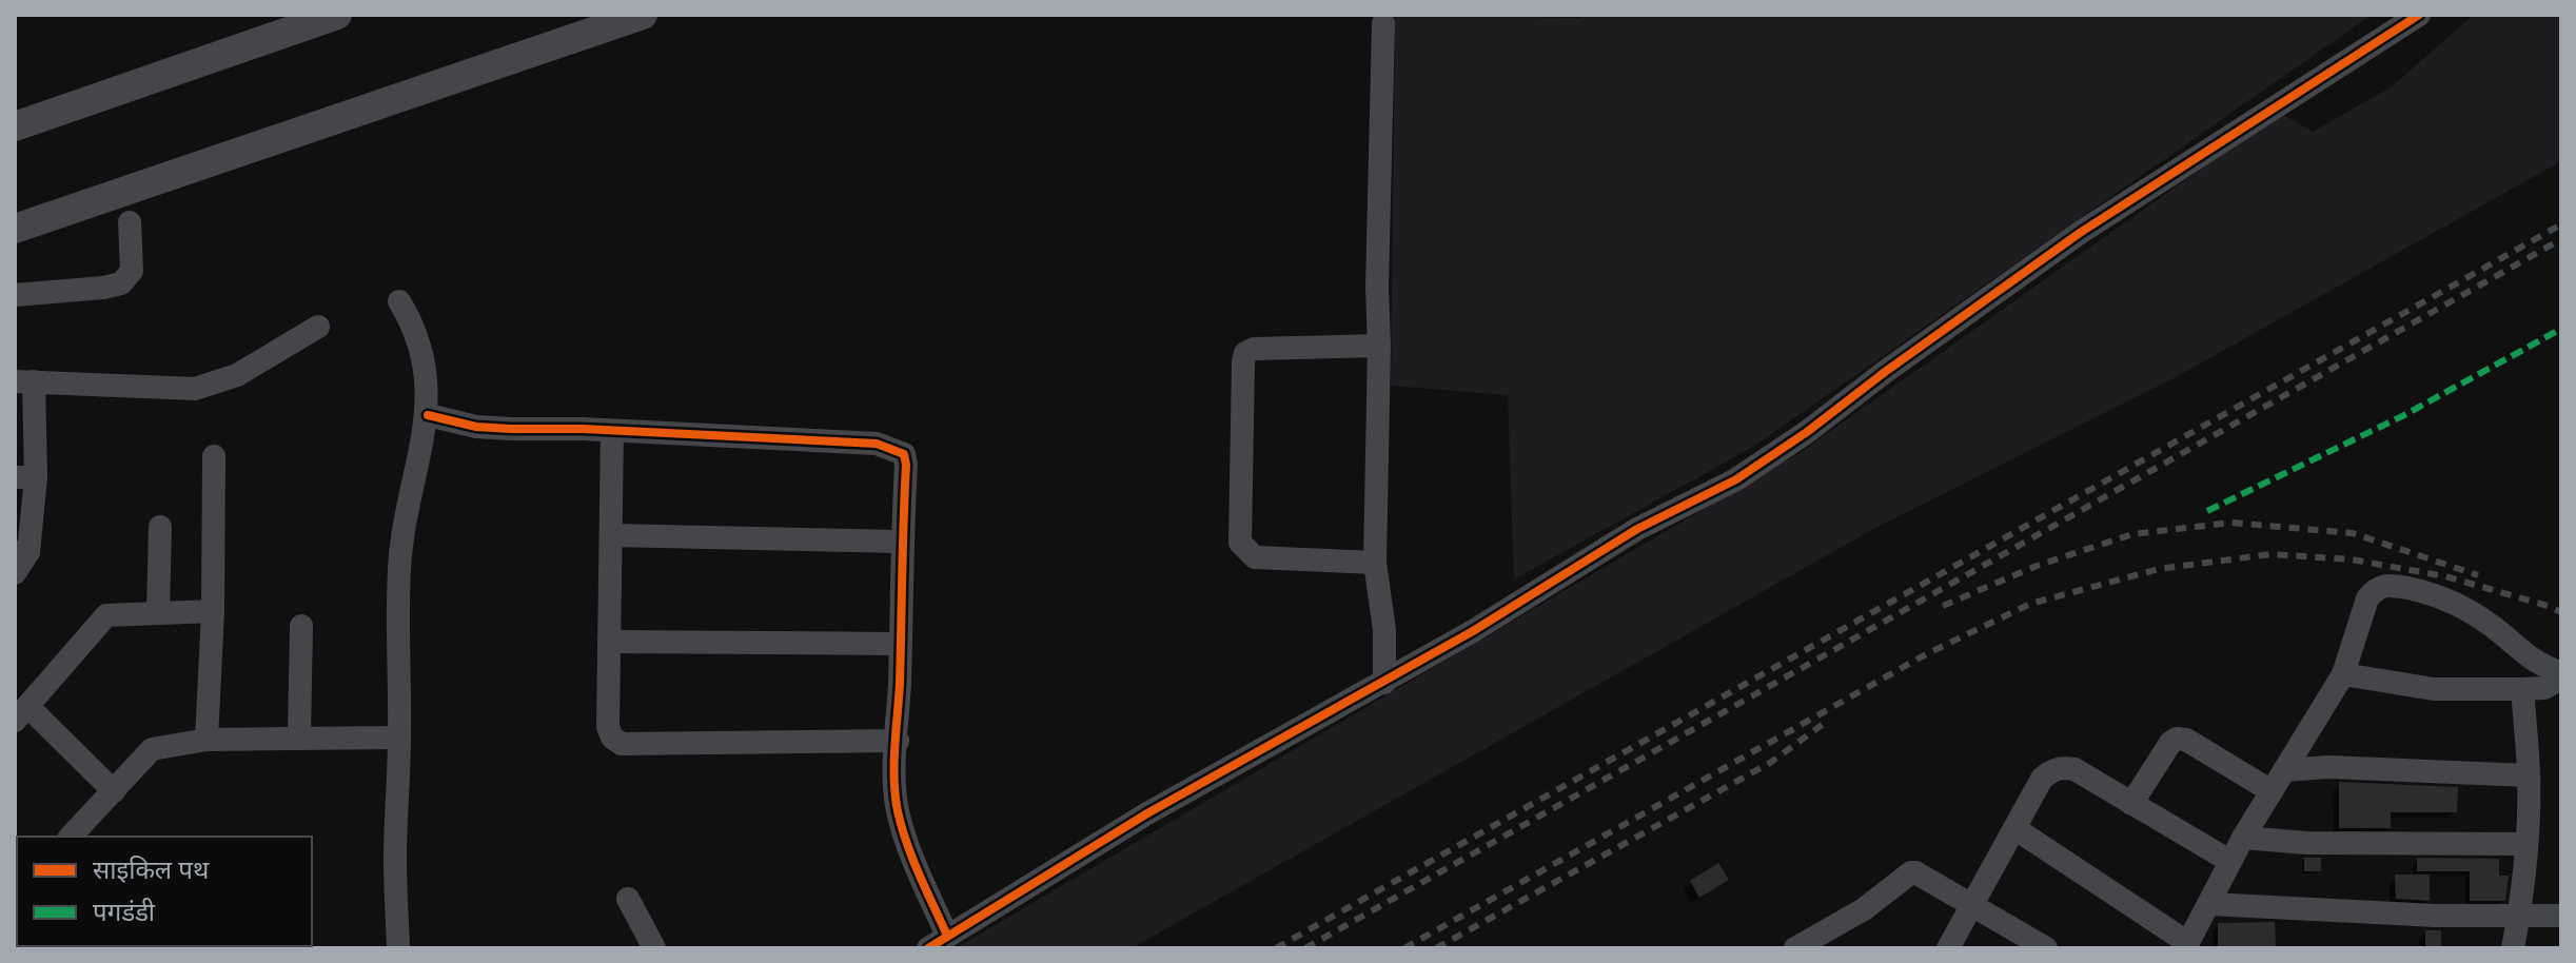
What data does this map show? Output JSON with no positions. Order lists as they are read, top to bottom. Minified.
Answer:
{"legend":["साइकिल पथ","पगडंडी"]}
